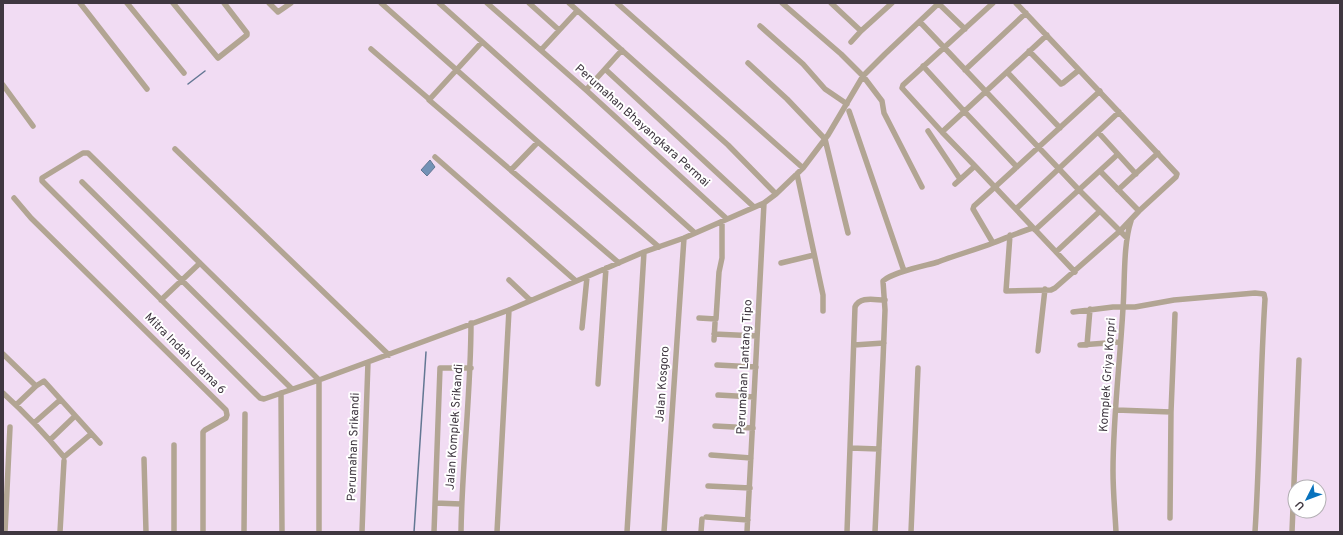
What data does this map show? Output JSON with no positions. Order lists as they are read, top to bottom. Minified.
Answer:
{"streets":{"street":["Perumahan Bhayangkara Permai","Mitra Indah Utama 6","Perumahan Lantang Tipo","Komplek Griya Korpri","Jalan Kosgoro","Jalan Komplek Srikandi","Perumahan Srikandi"]},"north":"bottom left"}
